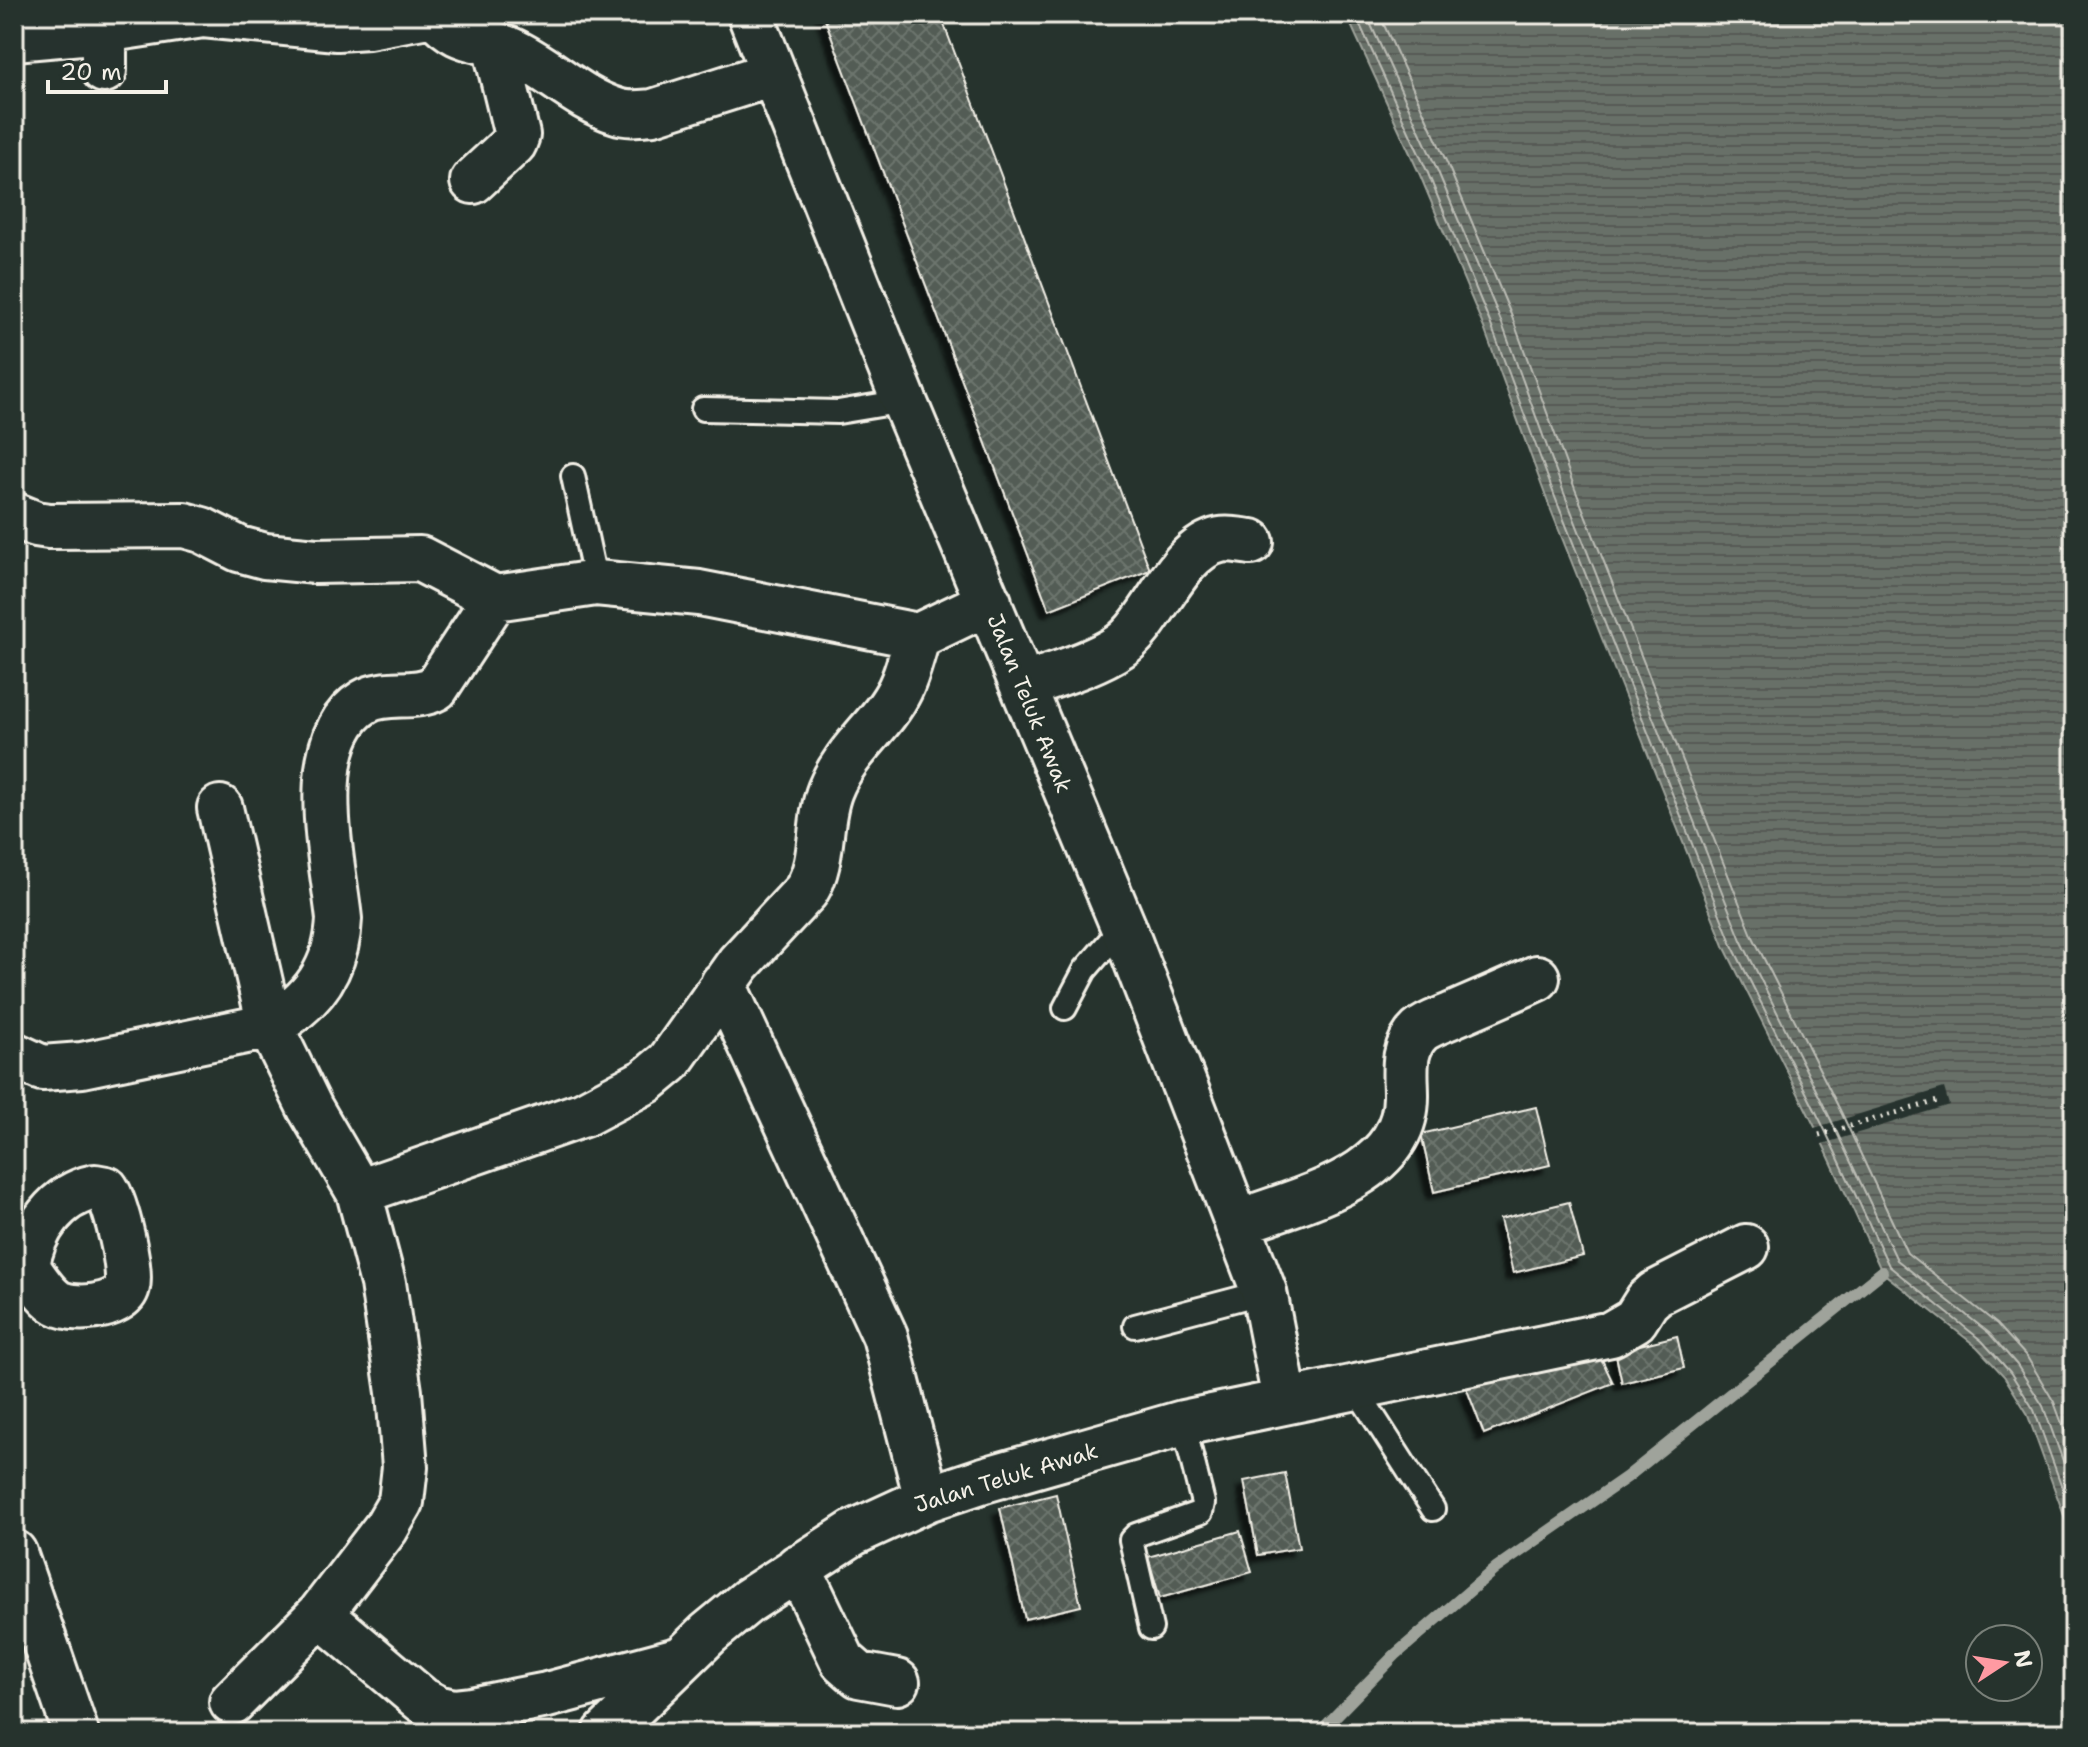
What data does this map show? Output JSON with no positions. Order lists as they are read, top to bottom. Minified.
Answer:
{"streets":{"street":["Jalan Teluk Awak"]},"scale_bar":"20 m","north":"right"}
